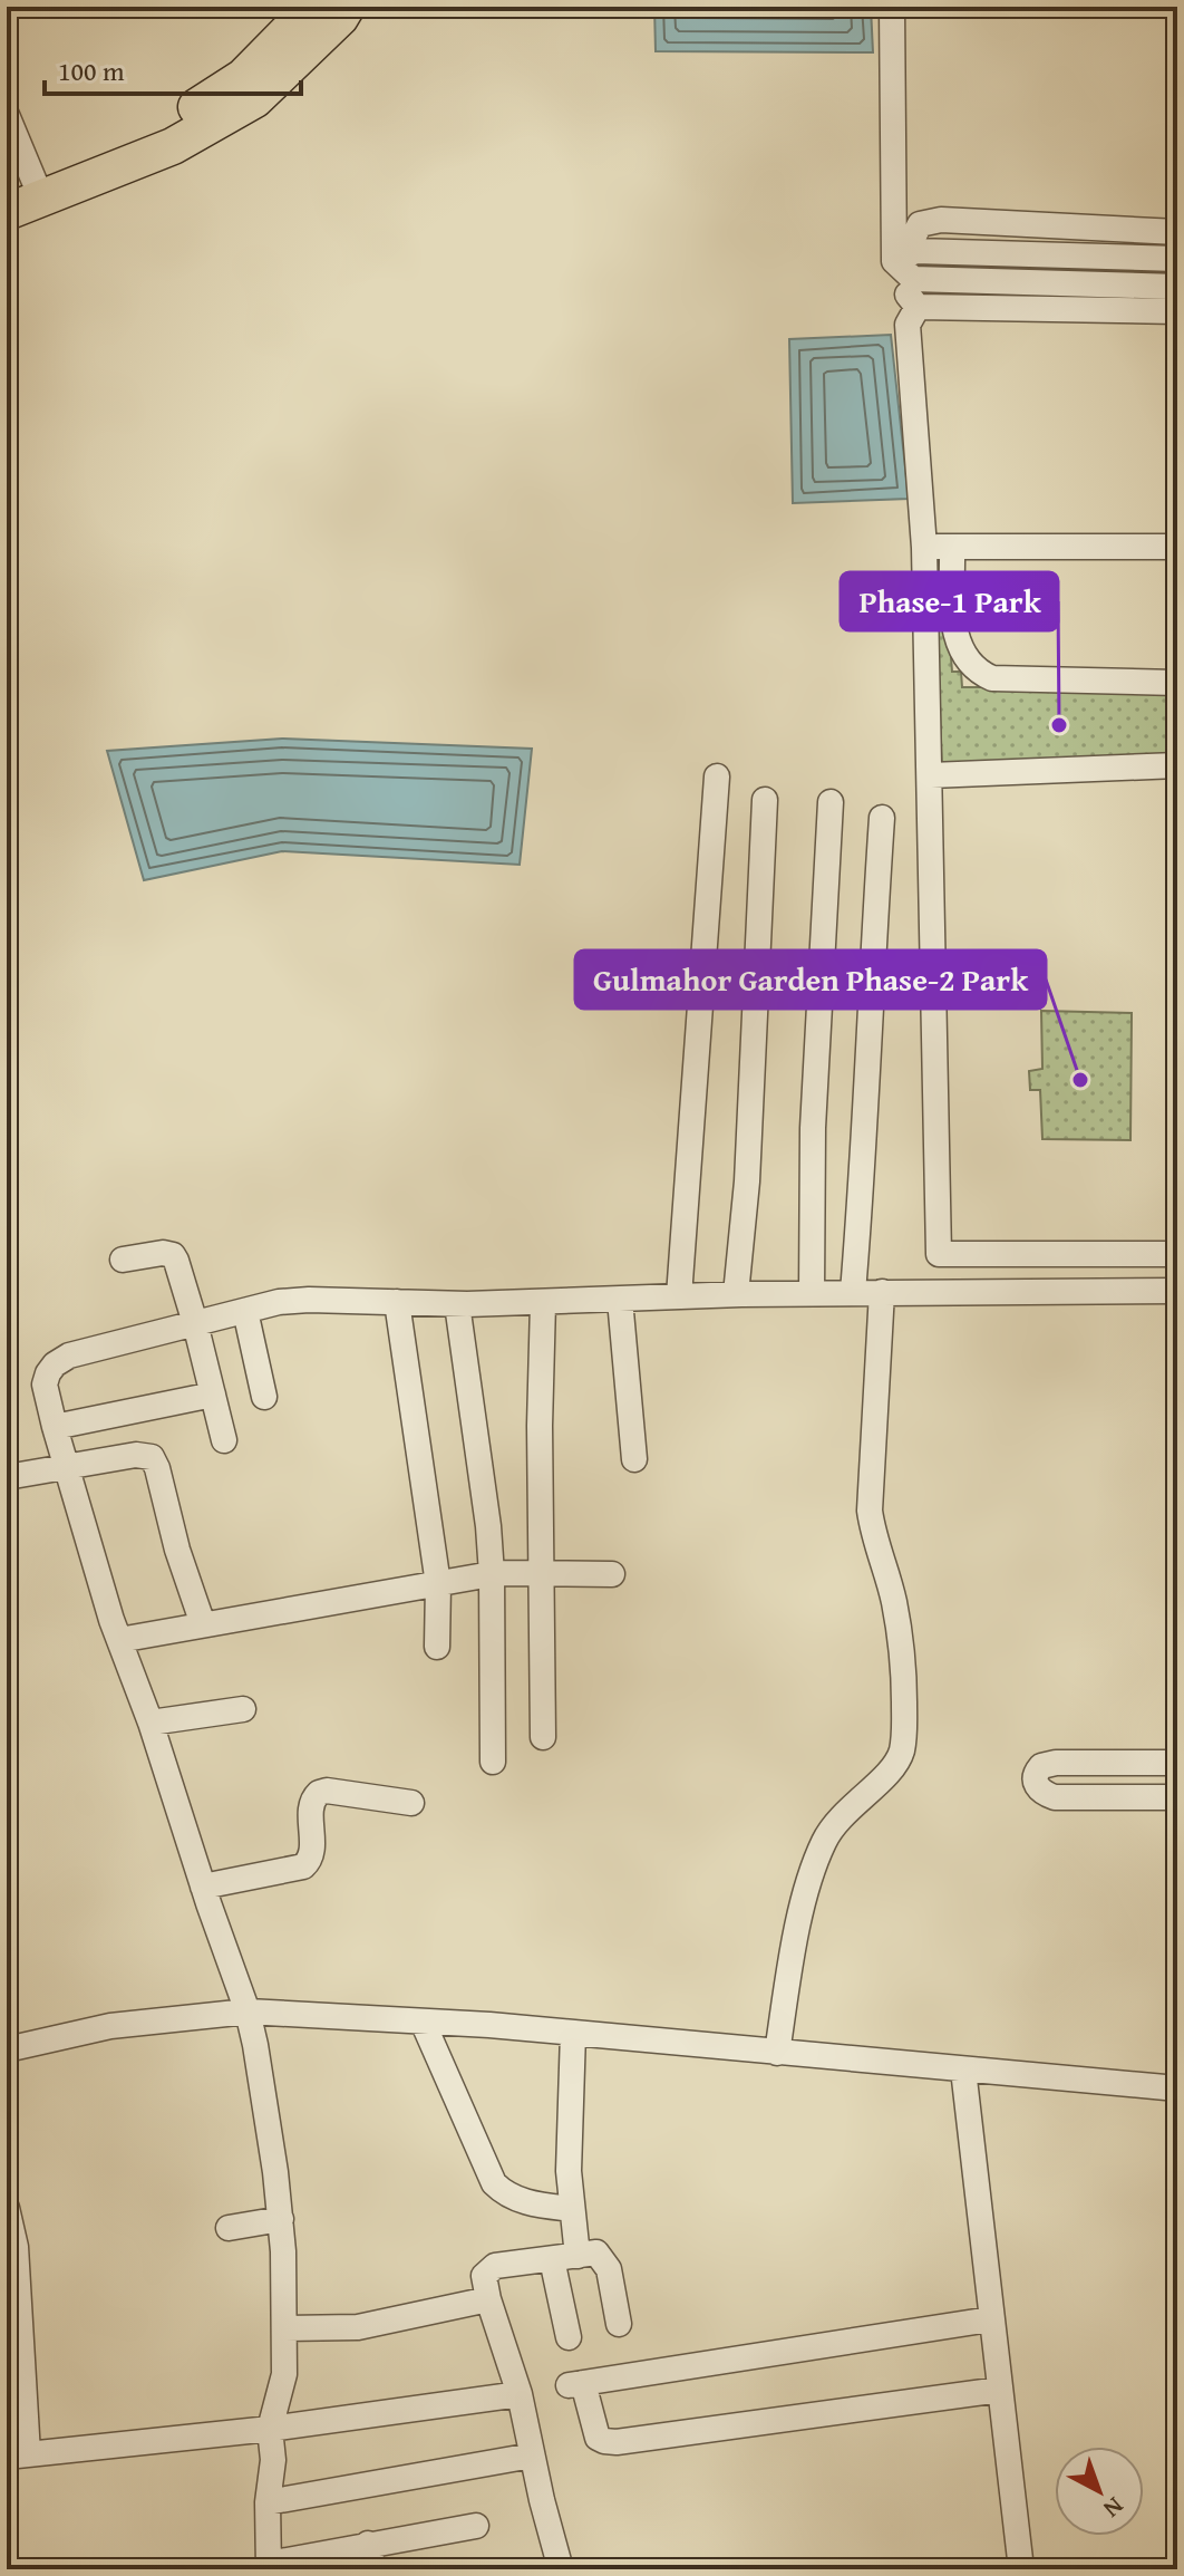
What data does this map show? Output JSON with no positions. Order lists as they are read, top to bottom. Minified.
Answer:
{"places":["Phase-1 Park","Gulmahor Garden Phase-2 Park"],"scale_bar":"100 m","north":"bottom right"}
